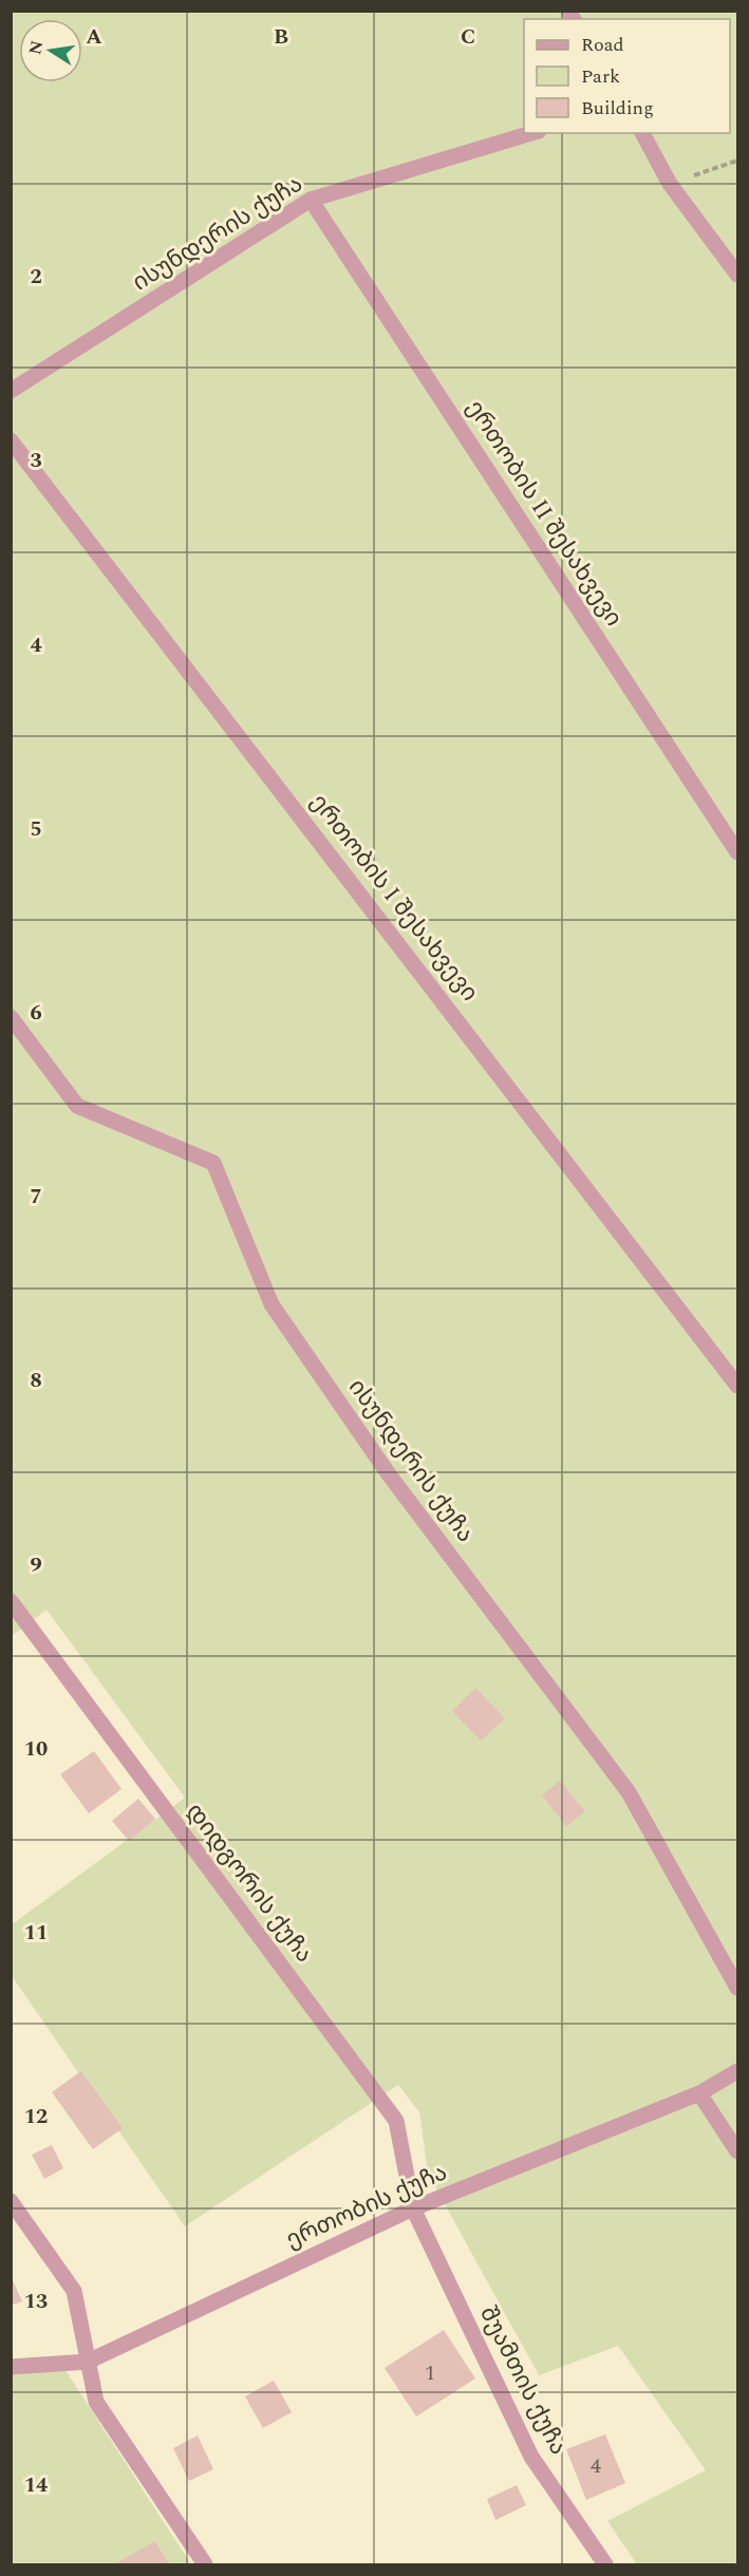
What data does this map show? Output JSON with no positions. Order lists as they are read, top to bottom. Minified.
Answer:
{"streets":{"street":["ისუნდერის ქუჩა","ერთობის II შესახვევი","ერთობის I შესახვევი","დიდგორის ქუჩა","ერთობის ქუჩა","შუამთის ქუჩა"]},"crossings":[["ისუნდერის ქუჩა","ერთობის II შესახვევი"],["დიდგორის ქუჩა","ერთობის ქუჩა"],["დიდგორის ქუჩა","შუამთის ქუჩა"],["ერთობის ქუჩა","შუამთის ქუჩა"]],"house_numbers":["1","4"],"legend":["Road","Park","Building"],"north":"left","grid":{"columns":["A","B","C"],"rows":["2","3","4","5","6","7","8","9","10","11","12","13","14"]}}
